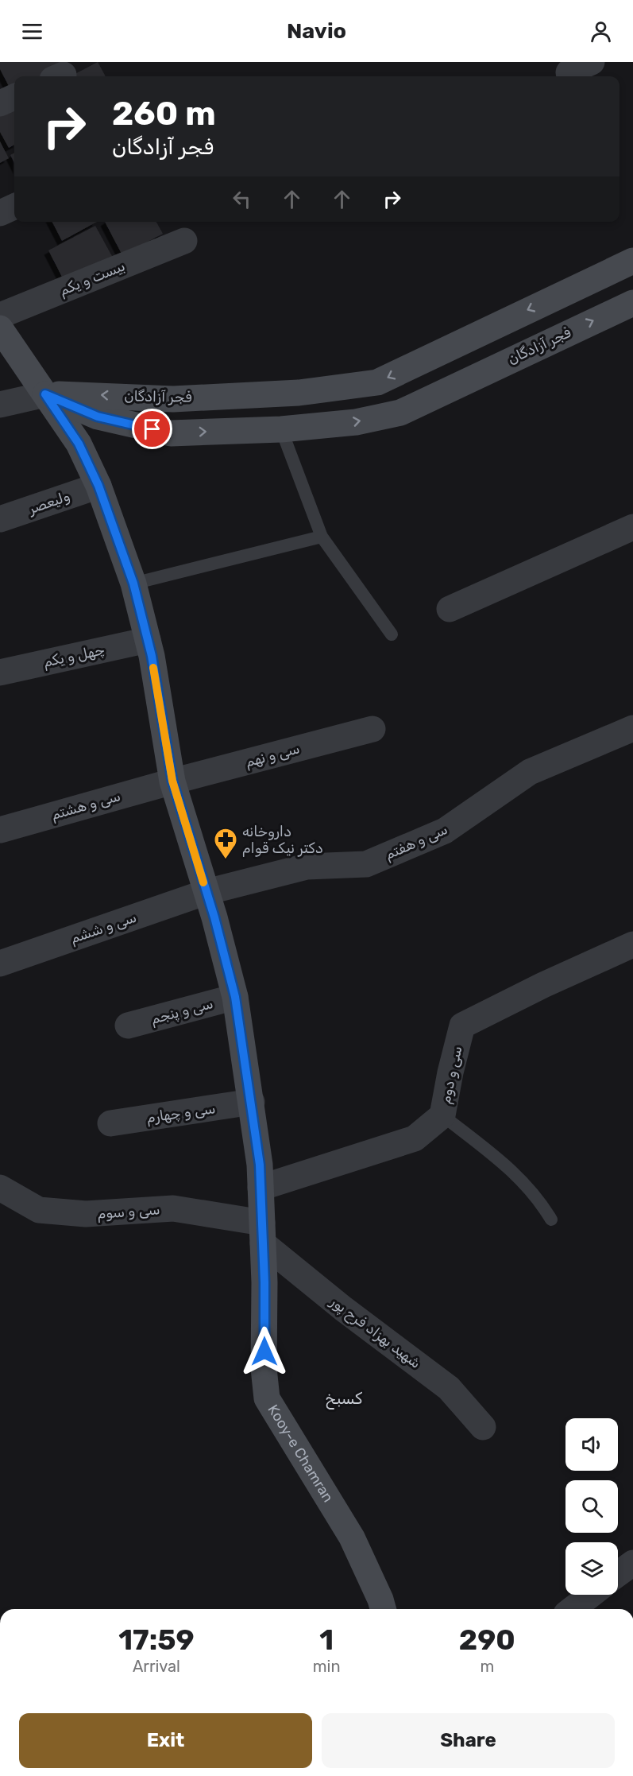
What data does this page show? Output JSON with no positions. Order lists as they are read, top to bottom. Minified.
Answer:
{"streets":{"street":["بیست و یکم","فجر آزادگان","ولیعصر","چهل و یکم","سی و نهم","سی و هشتم","سی و هفتم","سی و ششم","سی و پنجم","سی و دوم","سی و چهارم","سی و سوم","شهید بهزاد فرح پور","Kooy-e Chamran"]},"crossings":[["فجر آزادگان","Kooy-e Chamran"],["ولیعصر","Kooy-e Chamran"],["چهل و یکم","Kooy-e Chamran"],["سی و نهم","سی و هشتم"],["سی و نهم","Kooy-e Chamran"],["سی و هشتم","Kooy-e Chamran"],["سی و هفتم","سی و ششم"],["سی و هفتم","Kooy-e Chamran"],["سی و ششم","Kooy-e Chamran"],["سی و پنجم","Kooy-e Chamran"],["سی و دوم","Kooy-e Chamran"],["سی و چهارم","Kooy-e Chamran"],["سی و سوم","شهید بهزاد فرح پور"],["سی و سوم","Kooy-e Chamran"],["شهید بهزاد فرح پور","Kooy-e Chamran"]],"districts":["کسبخ"],"places":{"pharmacy":["داروخانه دکتر نیک قوام"]},"page":{"header":"Navio","turn":["260 m","فجر آزادگان"],"eta":["17:59","Arrival","1","min","290","m"],"buttons":["Exit","Share"]}}
